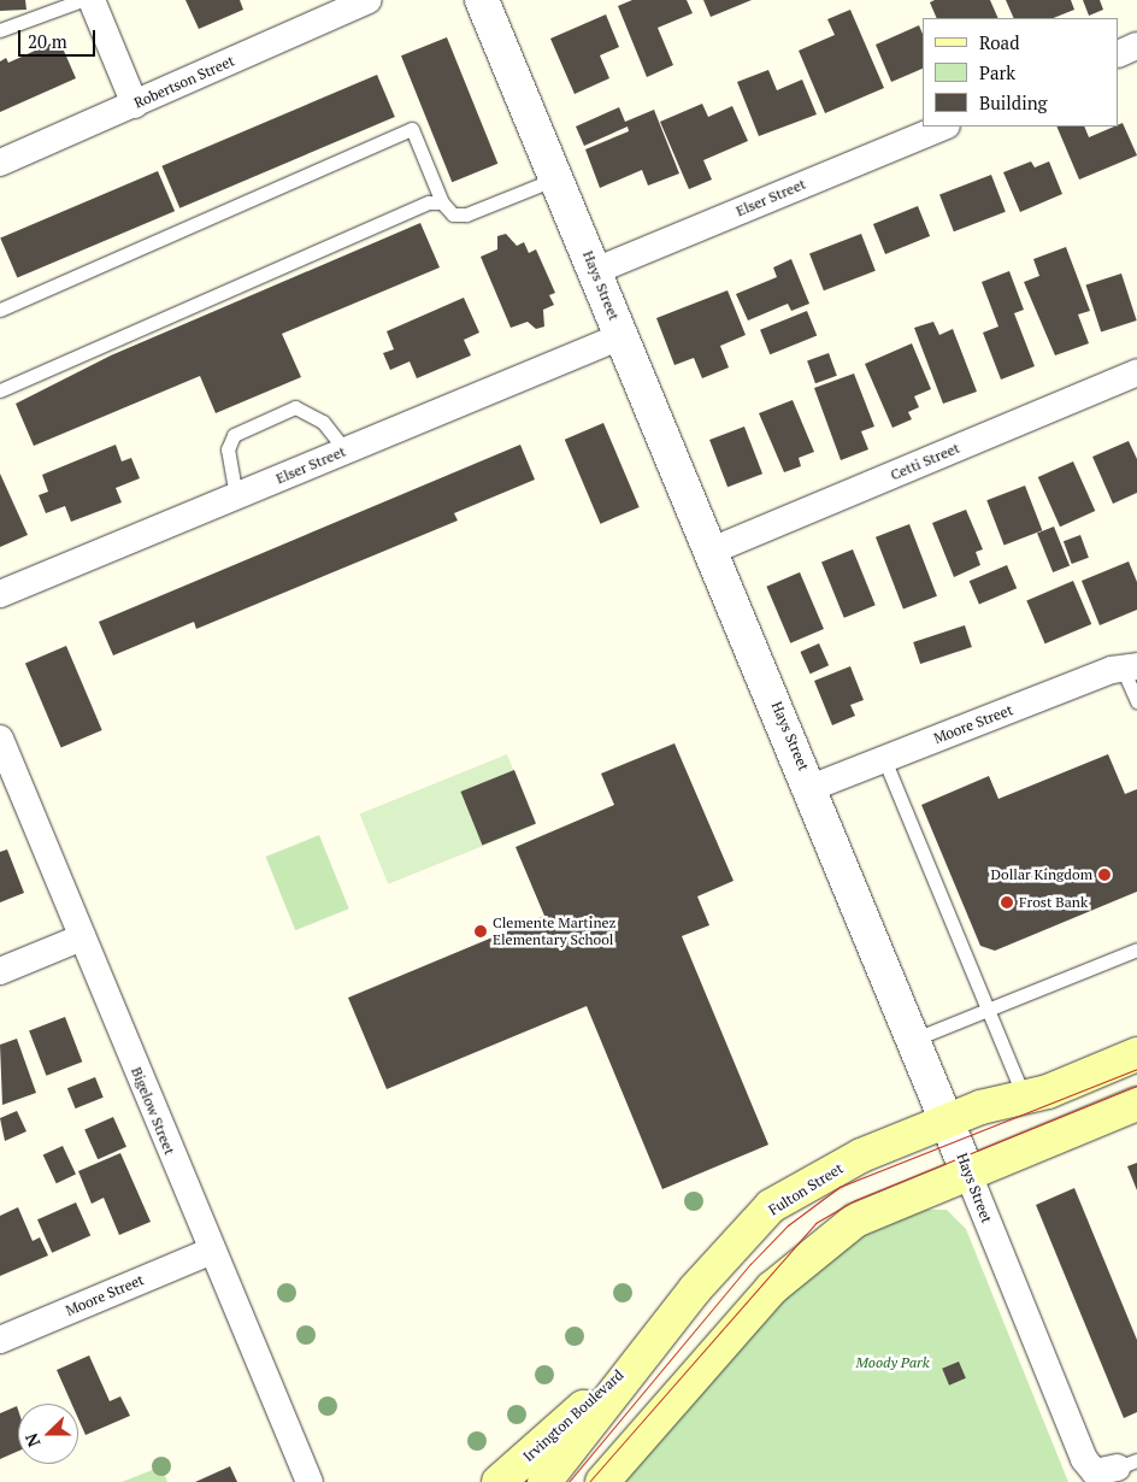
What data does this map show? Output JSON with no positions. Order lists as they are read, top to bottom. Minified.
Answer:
{"streets":{"main road":["Fulton Street","Irvington Boulevard"],"street":["Robertson Street","Elser Street","Hays Street","Cetti Street","Moore Street","Bigelow Street"]},"crossings":[["Elser Street","Hays Street"],["Hays Street","Cetti Street"],["Hays Street","Moore Street"],["Hays Street","Fulton Street"],["Moore Street","Bigelow Street"],["Fulton Street","Irvington Boulevard"]],"parks":["Moody Park"],"places":["Dollar Kingdom","Frost Bank","Clemente Martinez Elementary School"],"legend":["Road","Park","Building"],"scale_bar":"20 m","north":"left"}
